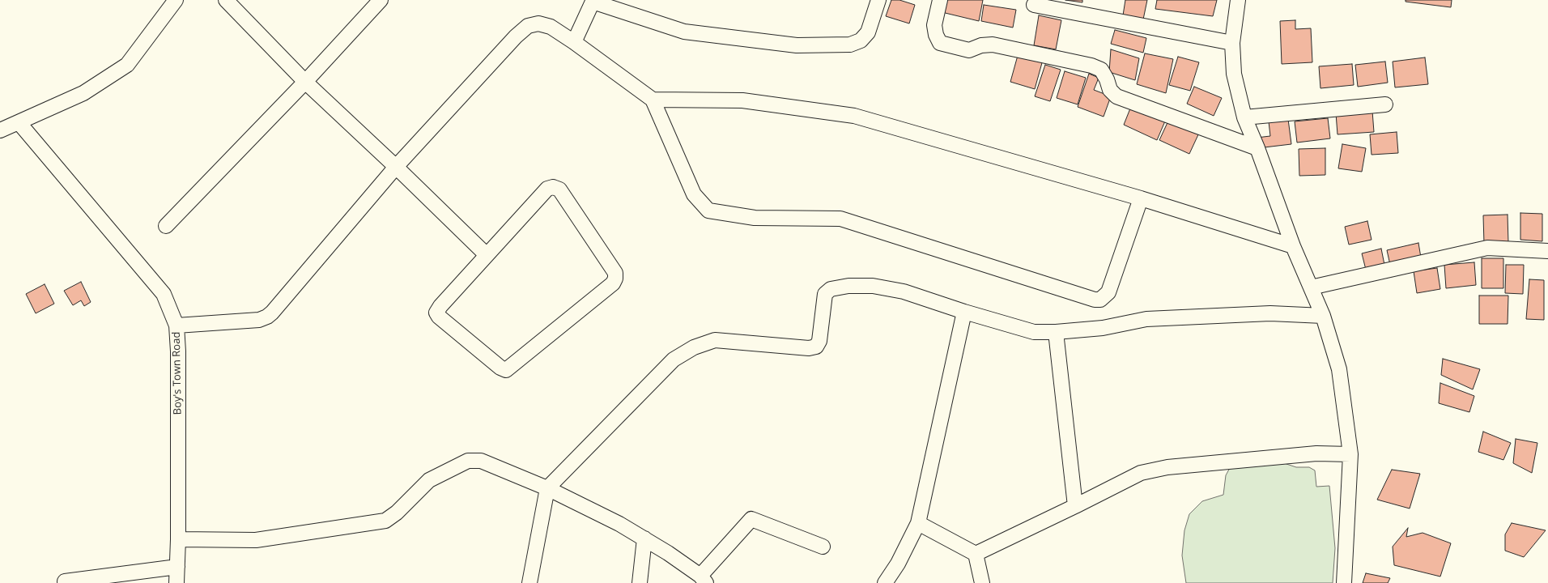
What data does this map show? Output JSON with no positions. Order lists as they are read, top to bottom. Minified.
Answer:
{"streets":{"street":["Boy's Town Road"]}}
